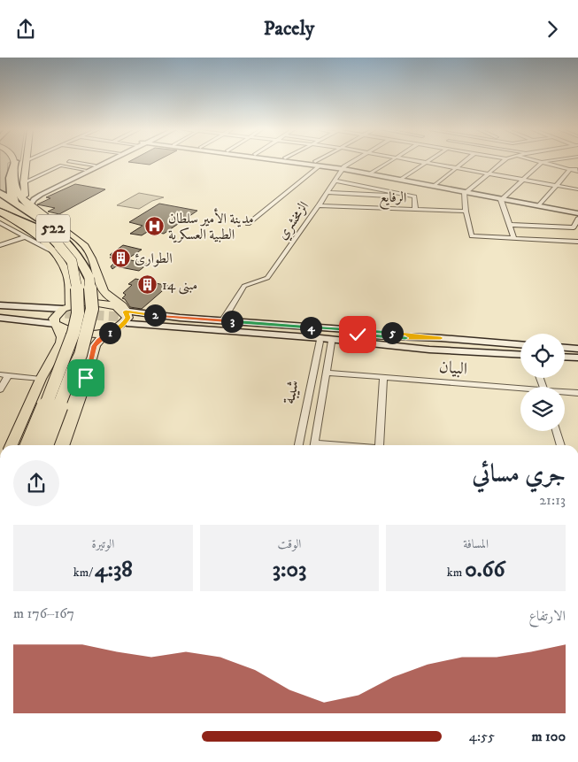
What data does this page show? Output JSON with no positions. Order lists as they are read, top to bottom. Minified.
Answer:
{"streets":{"highway":["522"],"street":["الرفايع","الزمخشري","البيان","شيبة"]},"crossings":[["الرفايع","الزمخشري"],["البيان","شيبة"]],"places":{"hospital":["مدينة الأمير سلطان الطبية العسكرية"],"building":["الطوارئ","مبنى 14"]},"page":{"header":"Pacely","pins":["2","3","4","1","5"],"heading":["جري مسائي","21:13"],"stats":[["المسافة","0.66 km"],["الوقت","3:03"],["الوتيرة","4:38 /km"]],"chart":["الارتفاع","167–176 m"],"list":[{"name":"100 m","note":"4:55"}]}}
